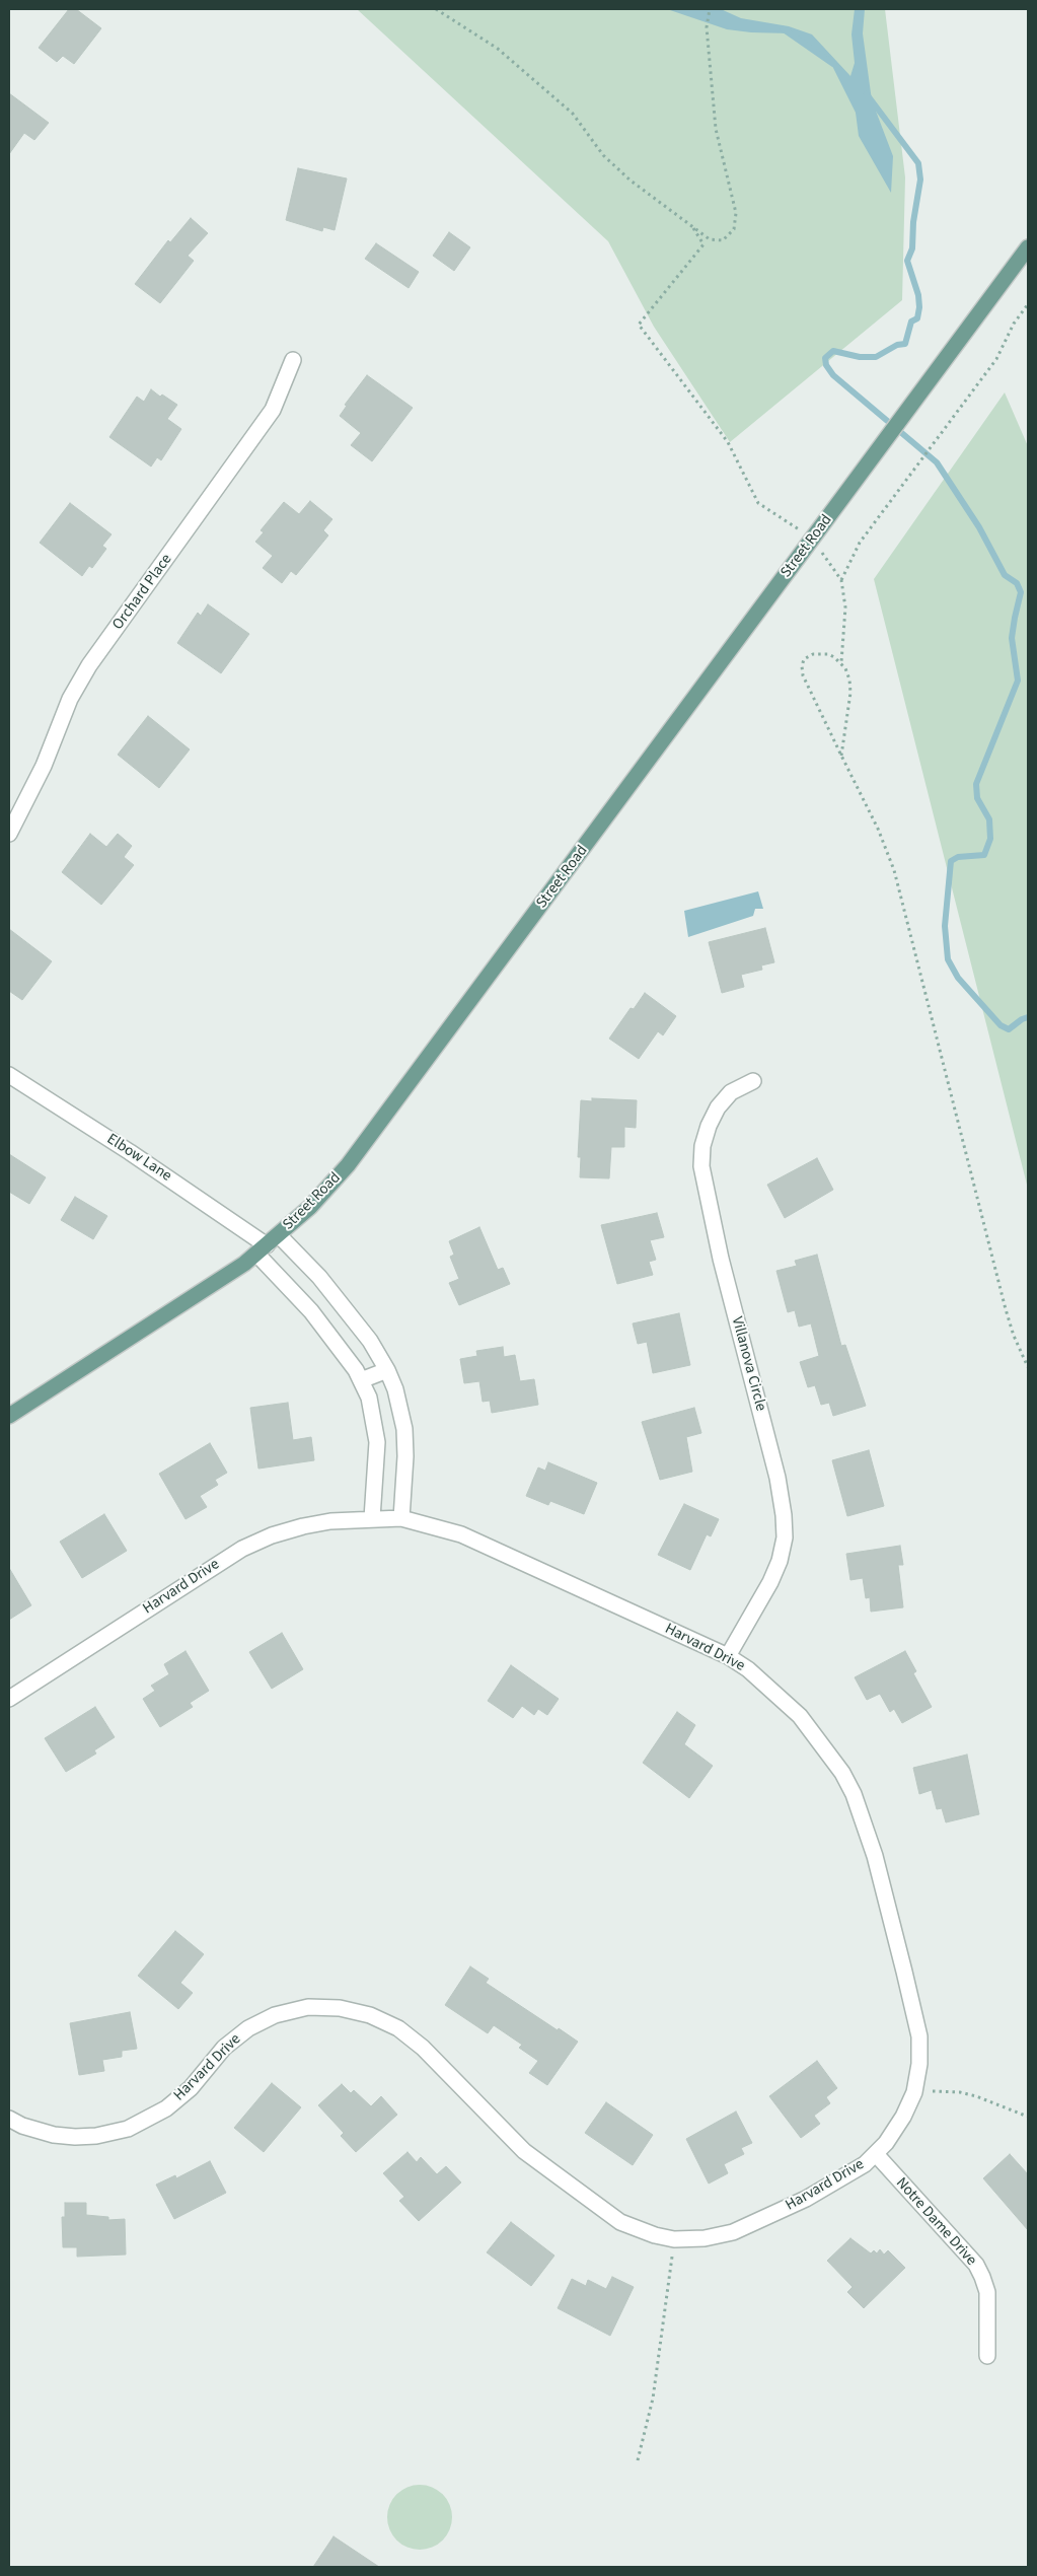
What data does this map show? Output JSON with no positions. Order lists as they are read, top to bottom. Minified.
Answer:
{"streets":{"main road":["Street Road"],"street":["Orchard Place","Elbow Lane","Villanova Circle","Harvard Drive","Notre Dame Drive"]},"crossings":[["Street Road","Elbow Lane"],["Villanova Circle","Harvard Drive"],["Harvard Drive","Notre Dame Drive"]]}
